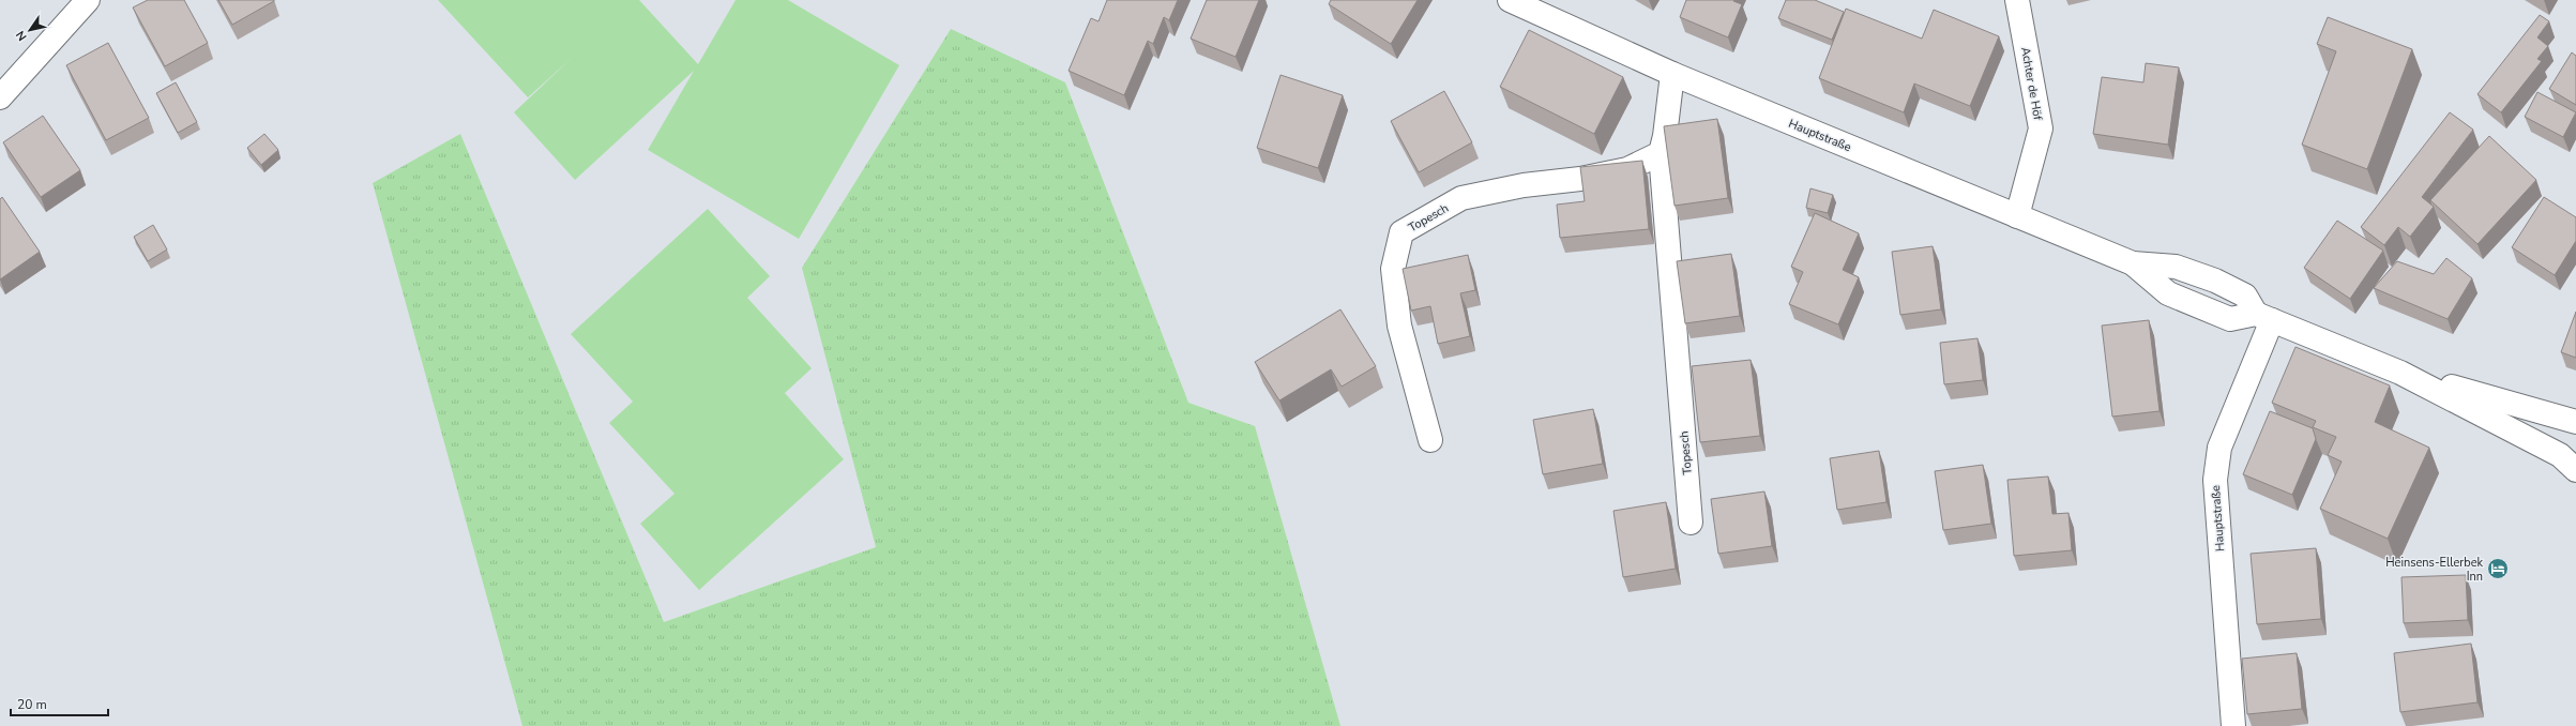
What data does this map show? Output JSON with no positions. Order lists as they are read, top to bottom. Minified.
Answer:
{"streets":{"street":["Achter de Höf","Hauptstraße","Topesch"]},"crossings":[["Achter de Höf","Hauptstraße"],["Hauptstraße","Topesch"]],"places":{"hotel":["Heinsens-Ellerbek Inn"]},"scale_bar":"20 m","north":"bottom left"}
